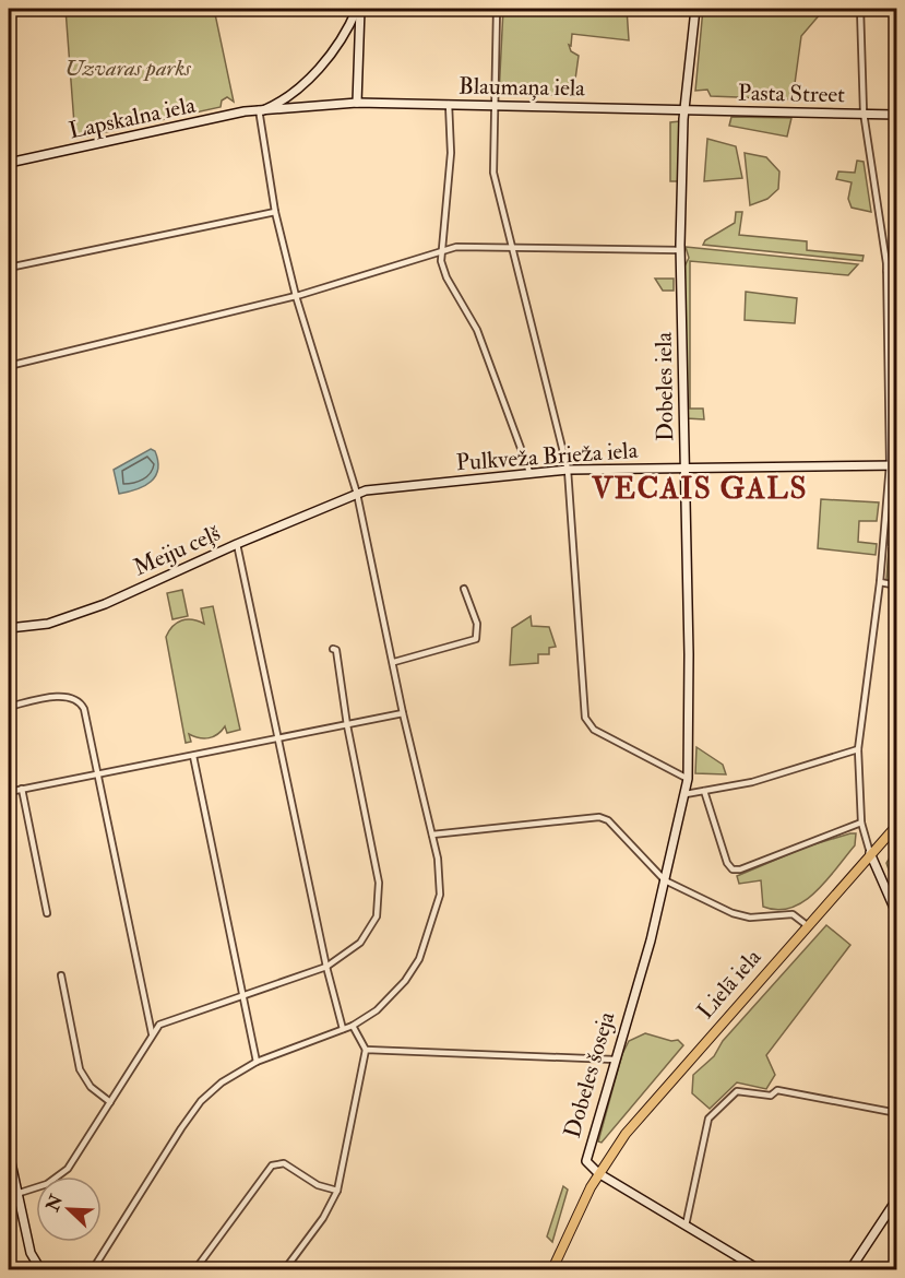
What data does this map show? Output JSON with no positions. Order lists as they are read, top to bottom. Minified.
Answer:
{"streets":{"main road":["Lielā iela"],"street":["Blaumaņa iela","Pasta Street","Lapskalna iela","Dobeles iela","Pulkveža Brieža iela","Meiju ceļš","Dobeles šoseja"]},"crossings":[["Blaumaņa iela","Pasta Street"],["Blaumaņa iela","Lapskalna iela"],["Blaumaņa iela","Dobeles iela"],["Pasta Street","Dobeles iela"],["Dobeles iela","Pulkveža Brieža iela"],["Dobeles iela","Dobeles šoseja"],["Pulkveža Brieža iela","Meiju ceļš"],["Lielā iela","Dobeles šoseja"]],"districts":["VECAIS GALS"],"parks":["Uzvaras parks"],"north":"top left"}
